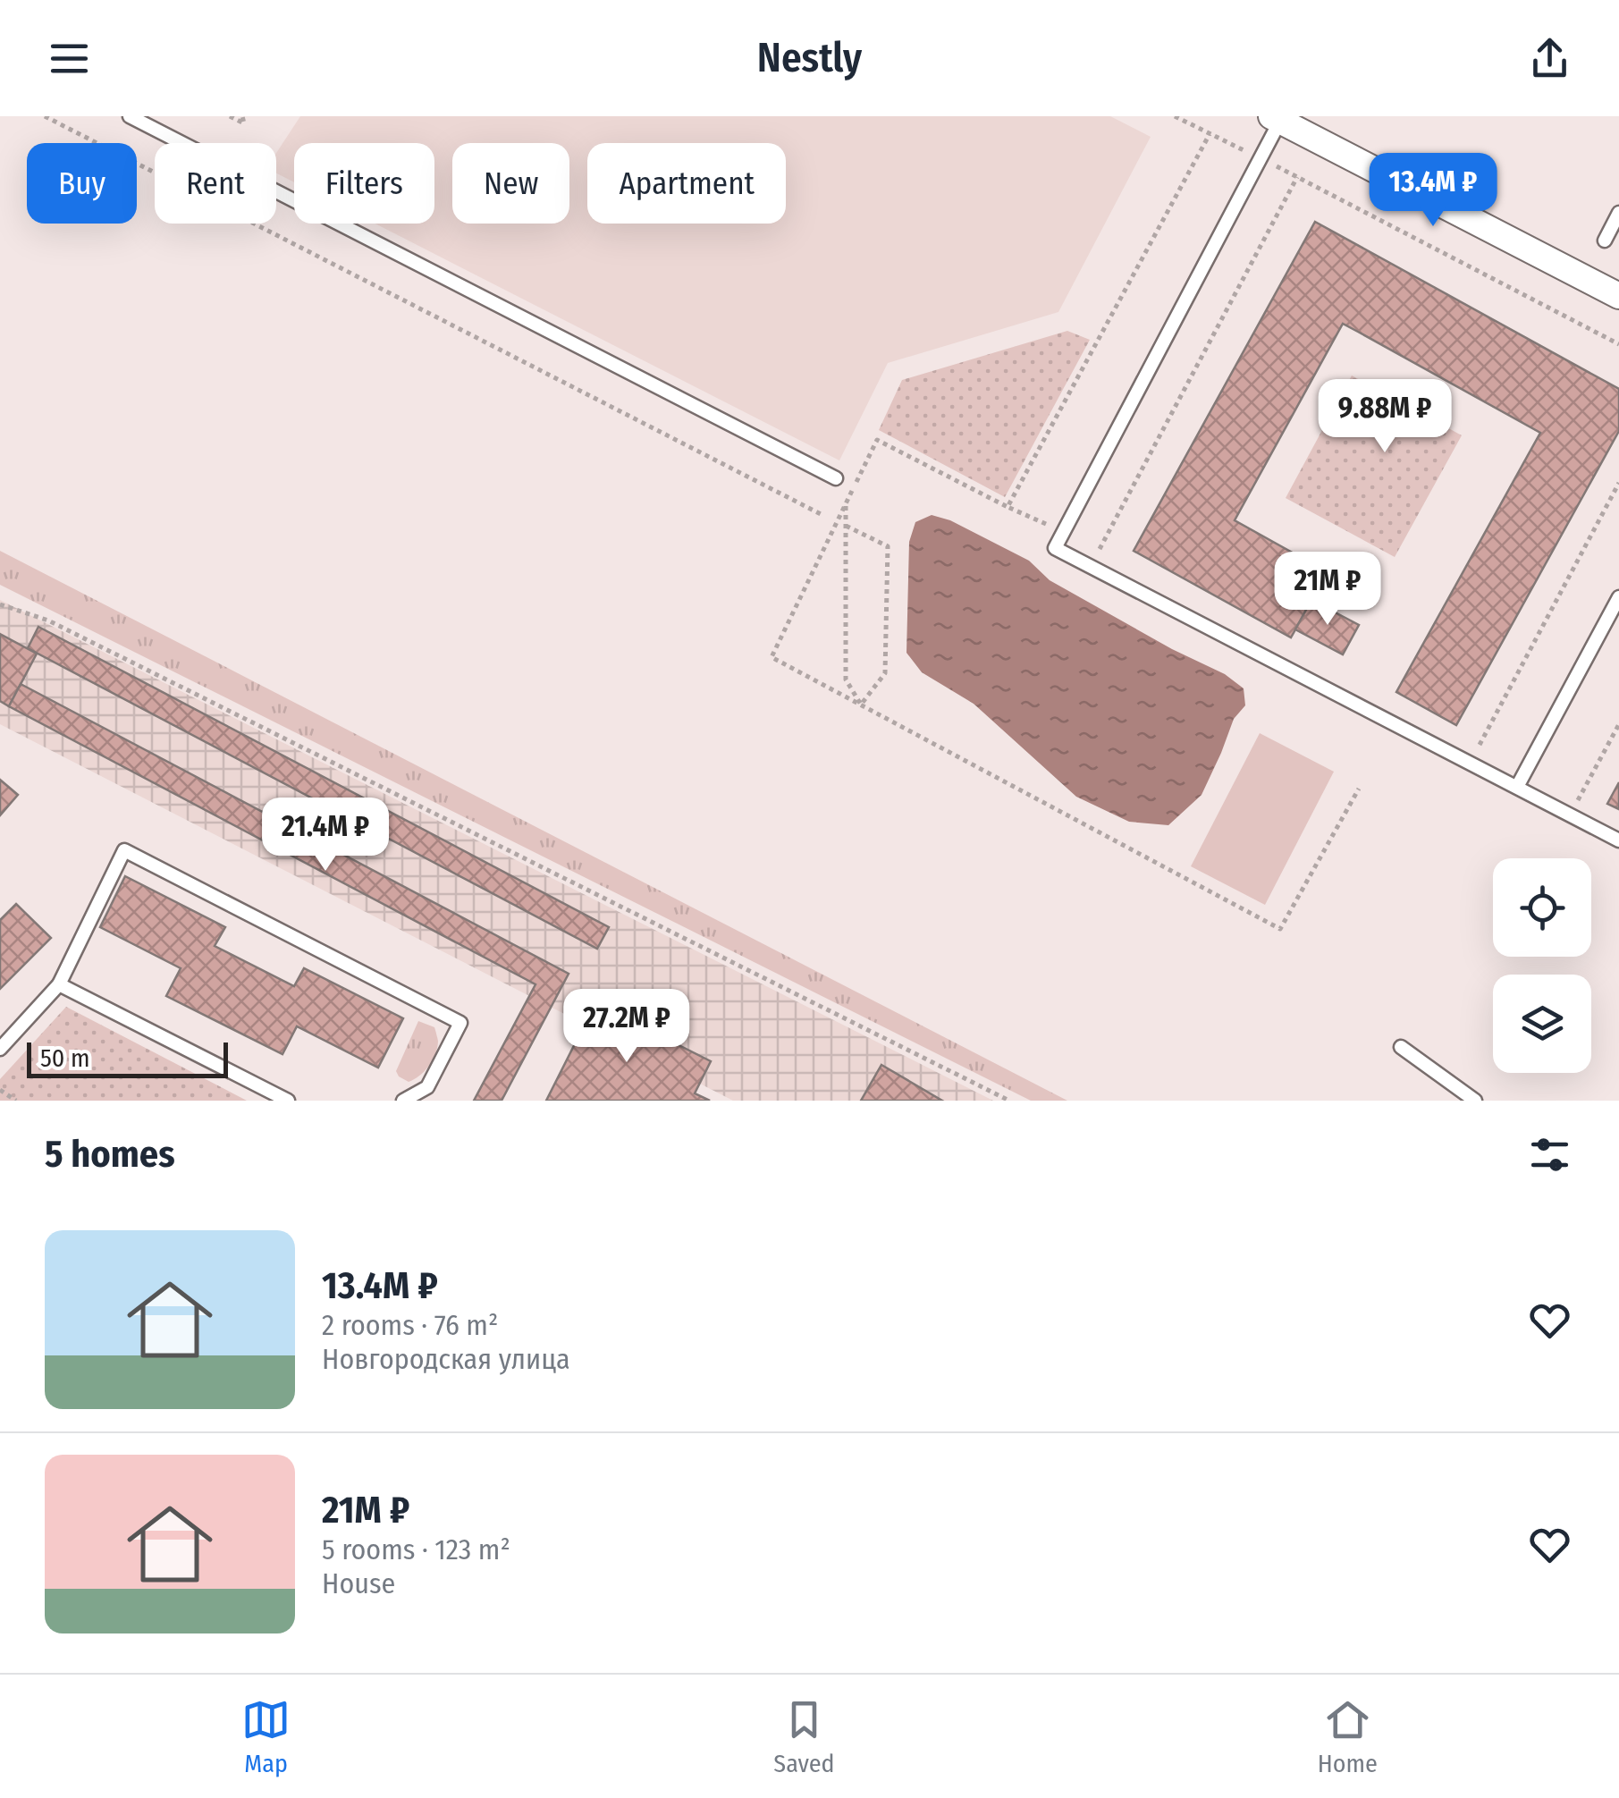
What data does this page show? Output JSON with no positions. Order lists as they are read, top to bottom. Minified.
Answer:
{"scale_bar":"50 m","page":{"header":"Nestly","chip":["Buy","Rent","Filters","New","Apartment"],"price":["13.4M ₽","9.88M ₽","21M ₽","21.4M ₽","27.2M ₽"],"scale":"50 m","heading":"5 homes","list":[{"name":"13.4M ₽","note":"2 rooms · 76 m² · Новгородская улица"},{"name":"21M ₽","note":"5 rooms · 123 m² · House"}],"tabs":["Map","Saved","Home"]}}
